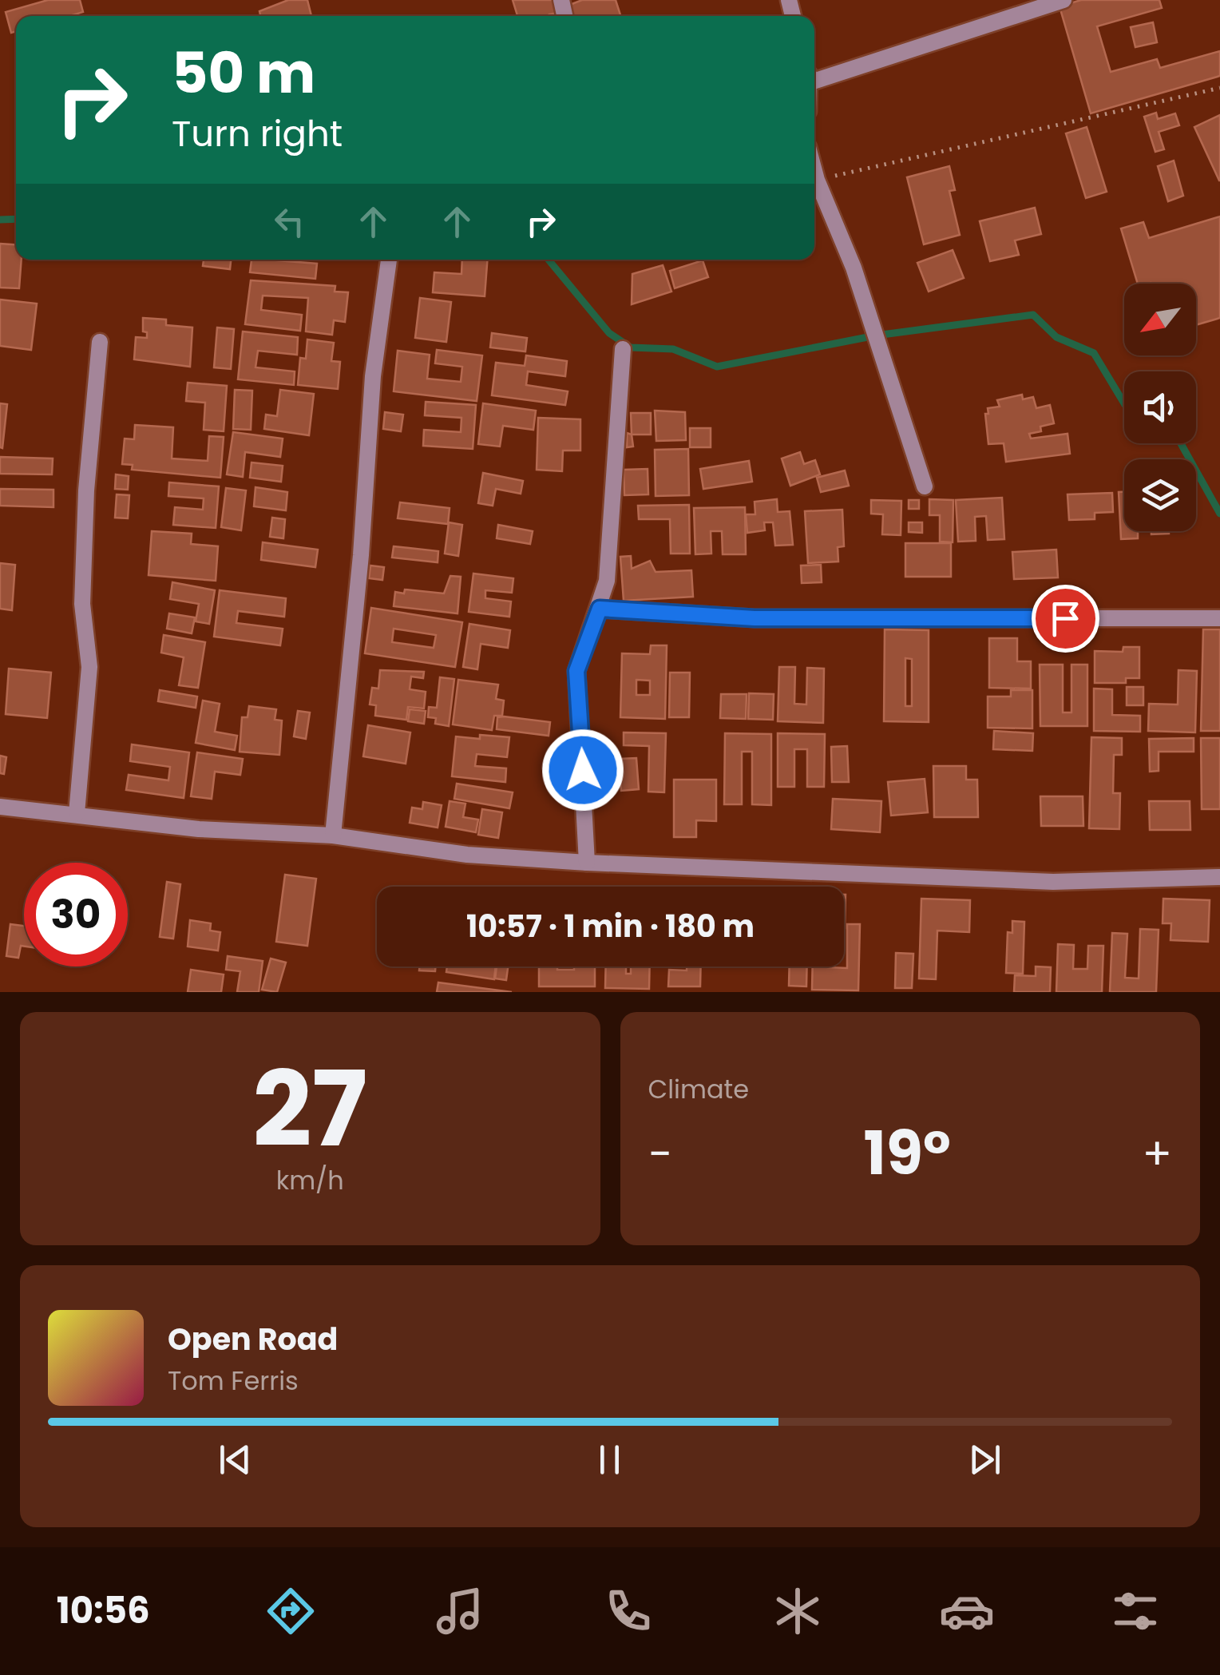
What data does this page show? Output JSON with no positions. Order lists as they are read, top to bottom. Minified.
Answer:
{"north":"bottom left","page":{"turn":["50 m","Turn right"],"limit":"30","trip":"10:57 · 1 min · 180 m","tile":[["27","km/h"],"Climate"],"heat":["−","19°","+"],"song":["Open Road","Tom Ferris"],"tabs":"10:56"}}
